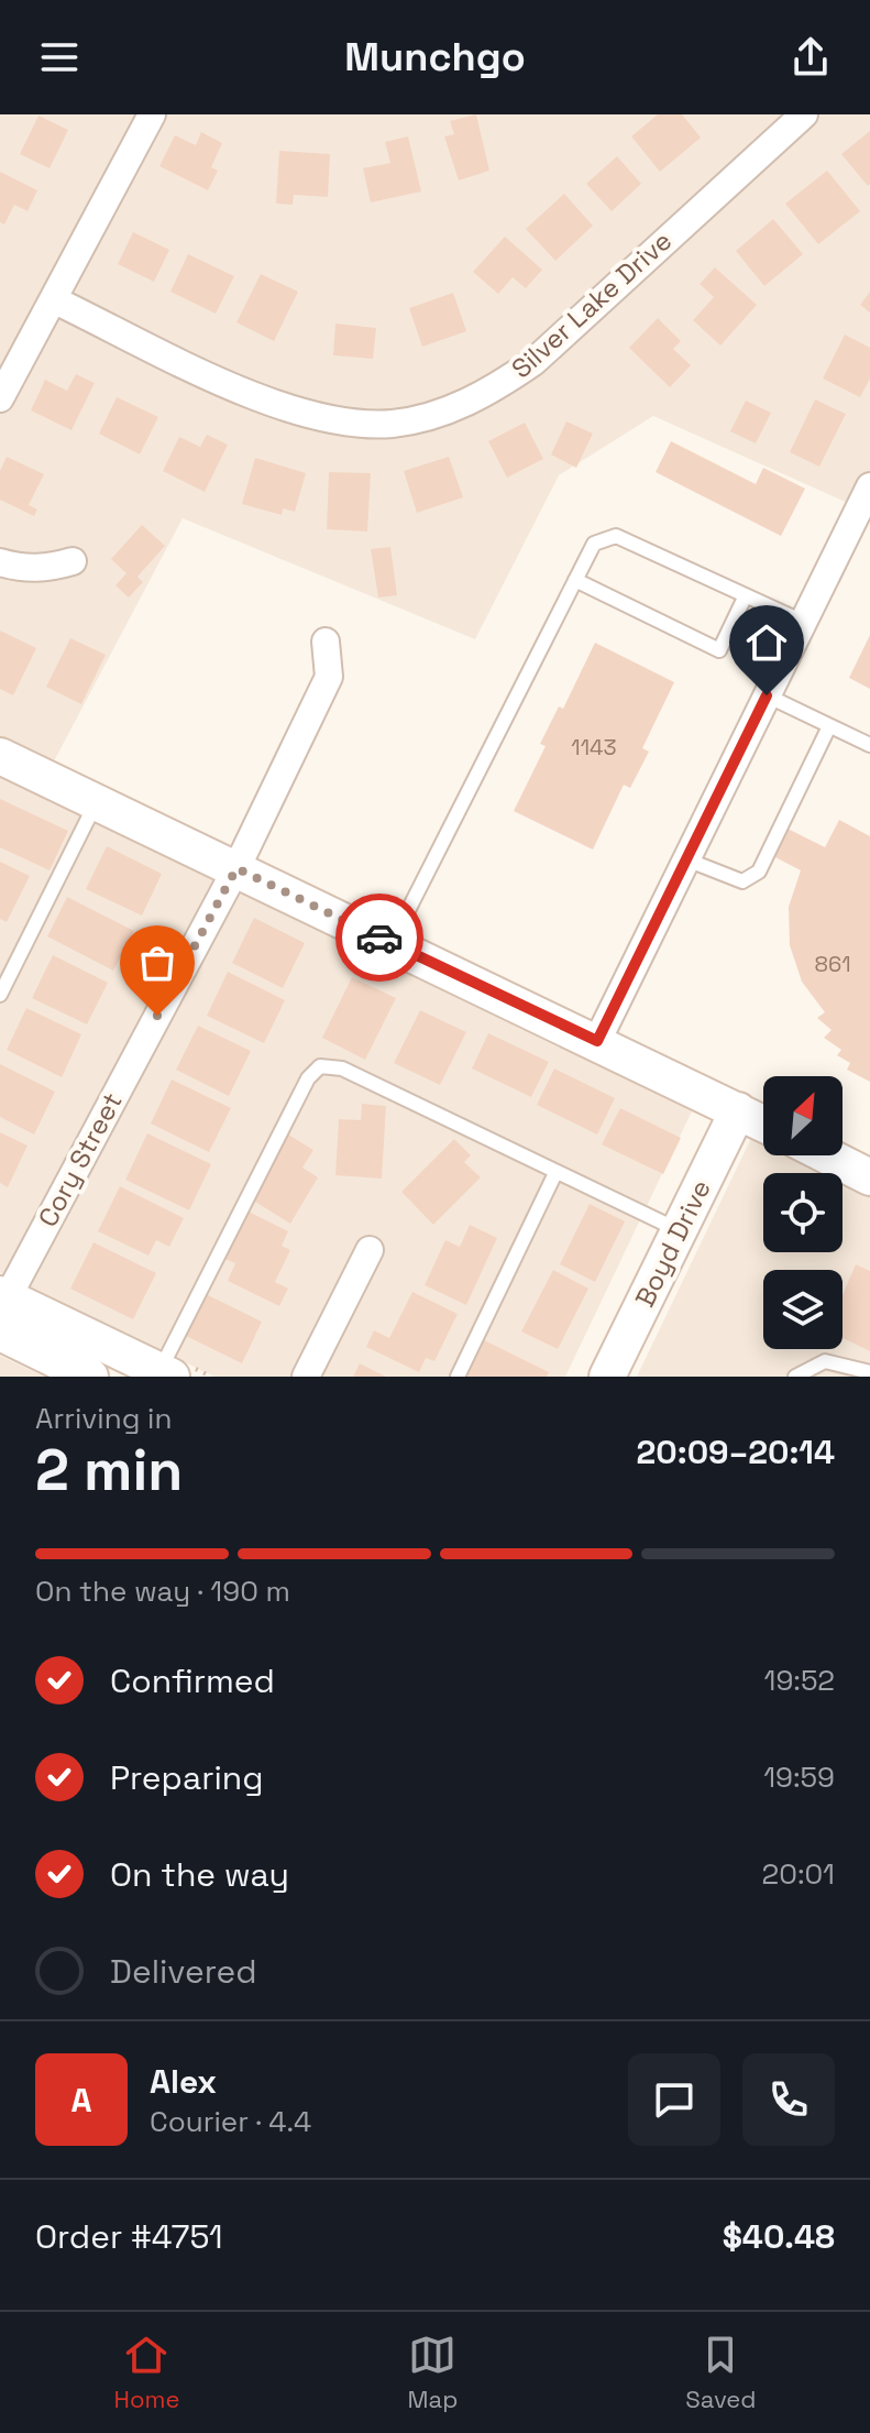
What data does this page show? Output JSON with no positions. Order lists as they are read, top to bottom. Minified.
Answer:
{"streets":{"street":["Silver Lake Drive","Cory Street","Boyd Drive"]},"house_numbers":["1143","861"],"north":"top right","page":{"header":"Munchgo","heading":["2 min","Arriving in","20:09–20:14"],"panel":["Alex","Courier · 4.4","Order #4751","$40.48"],"bar":"On the way · 190 m","list":[["Confirmed","19:52"],["Preparing","19:59"],["On the way","20:01"],"Delivered"],"round":"A","tabs":["Home","Map","Saved"]}}
